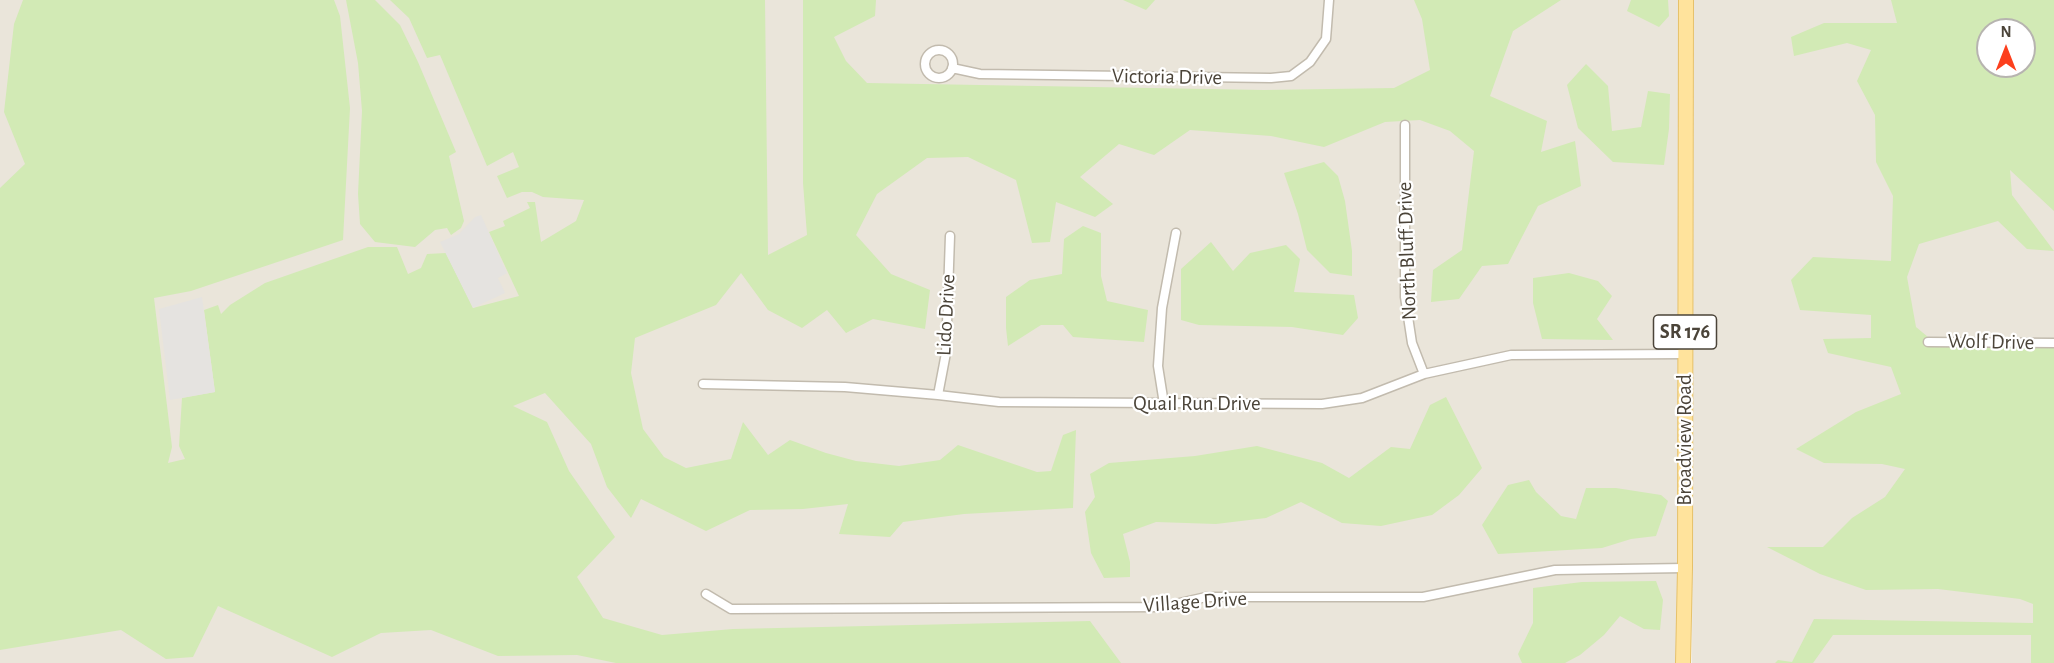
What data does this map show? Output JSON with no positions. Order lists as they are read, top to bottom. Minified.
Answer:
{"streets":{"main road":["SR 176","Broadview Road"],"street":["Victoria Drive","North Bluff Drive","Lido Drive","Wolf Drive","Quail Run Drive","Village Drive"]},"crossings":[["North Bluff Drive","Quail Run Drive"],["Lido Drive","Quail Run Drive"],["Quail Run Drive","Broadview Road"],["Broadview Road","Village Drive"]],"north":"top"}
